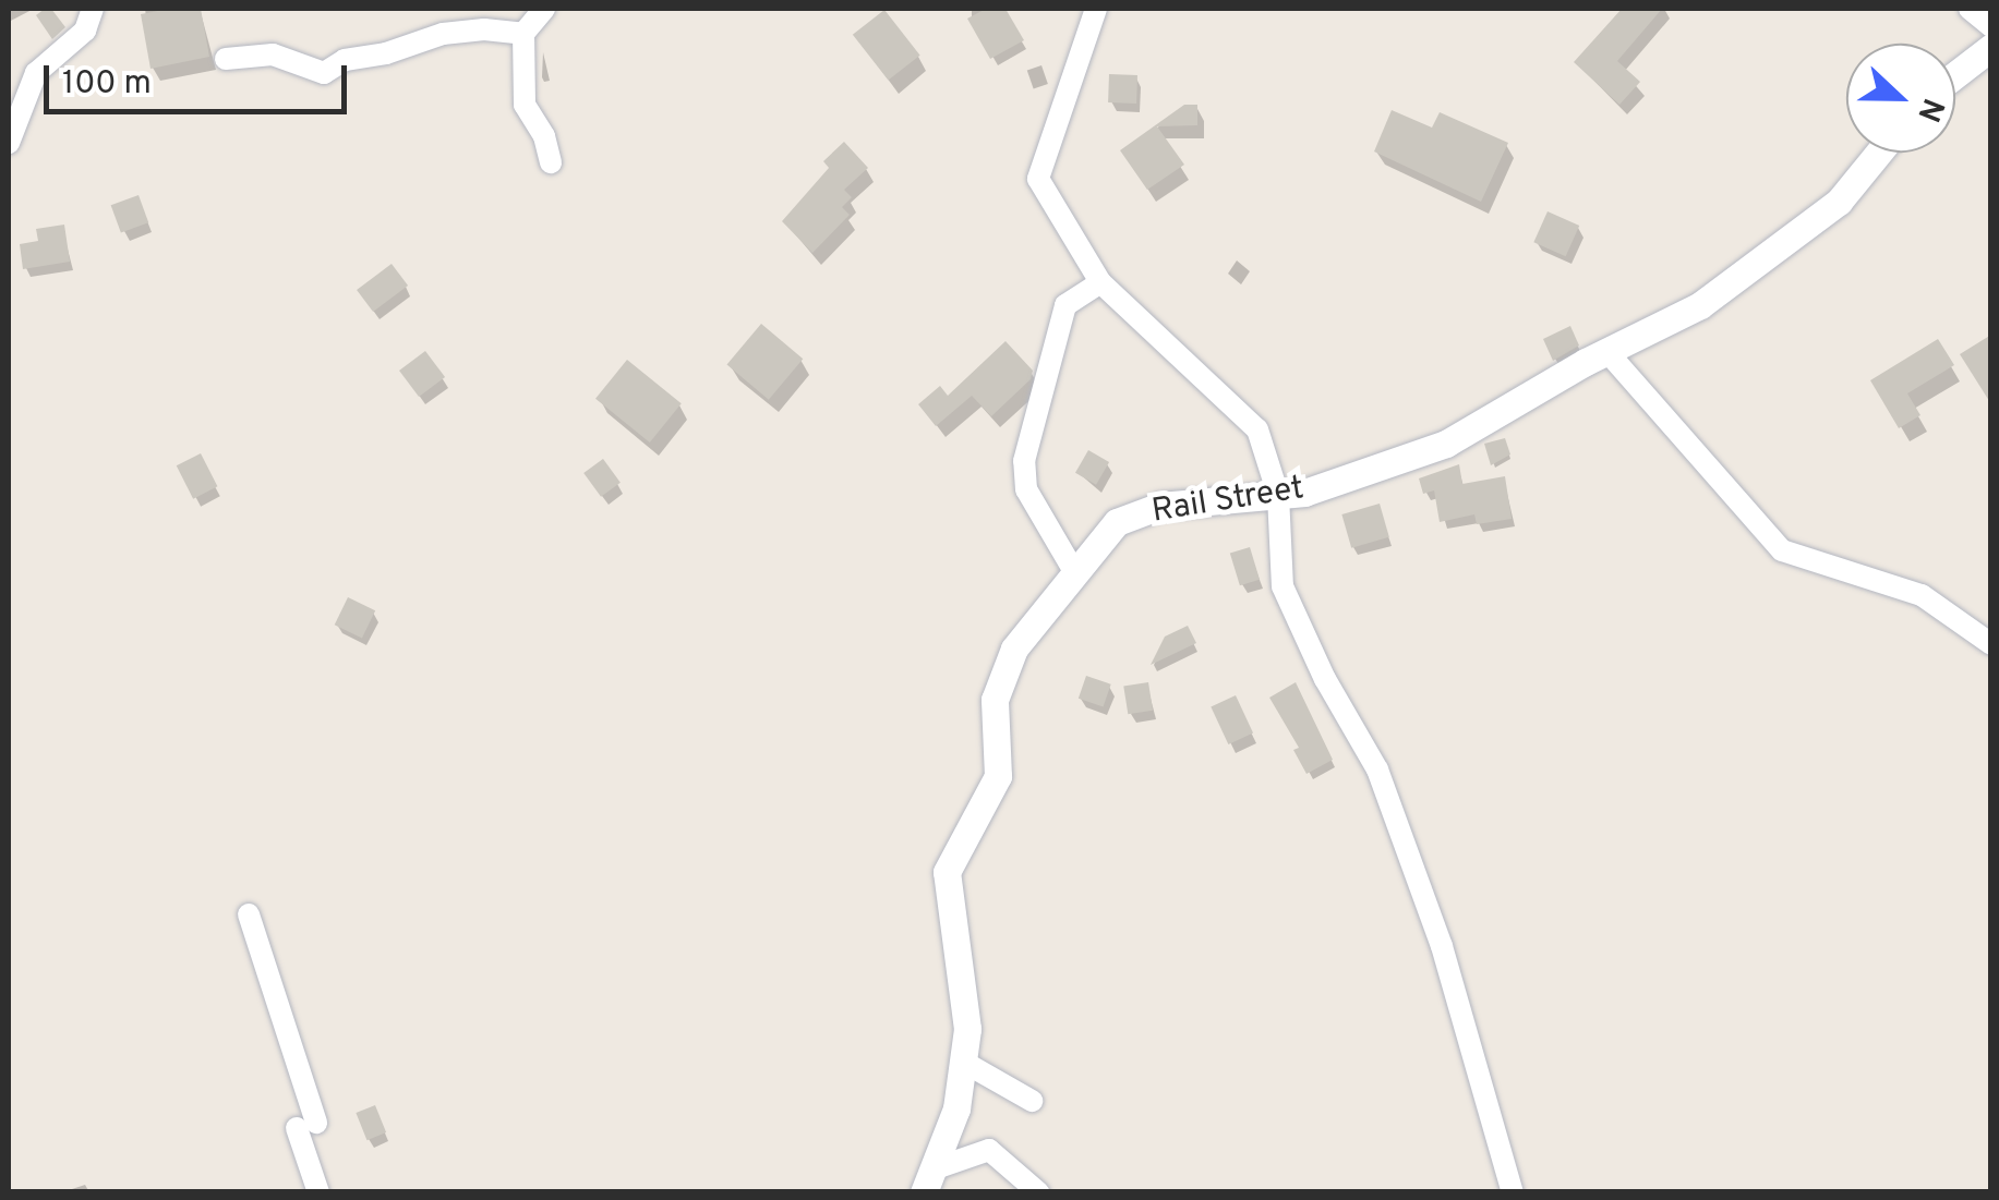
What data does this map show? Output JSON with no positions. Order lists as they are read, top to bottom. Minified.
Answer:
{"streets":{"street":["Rail Street"]},"scale_bar":"100 m","north":"right"}
